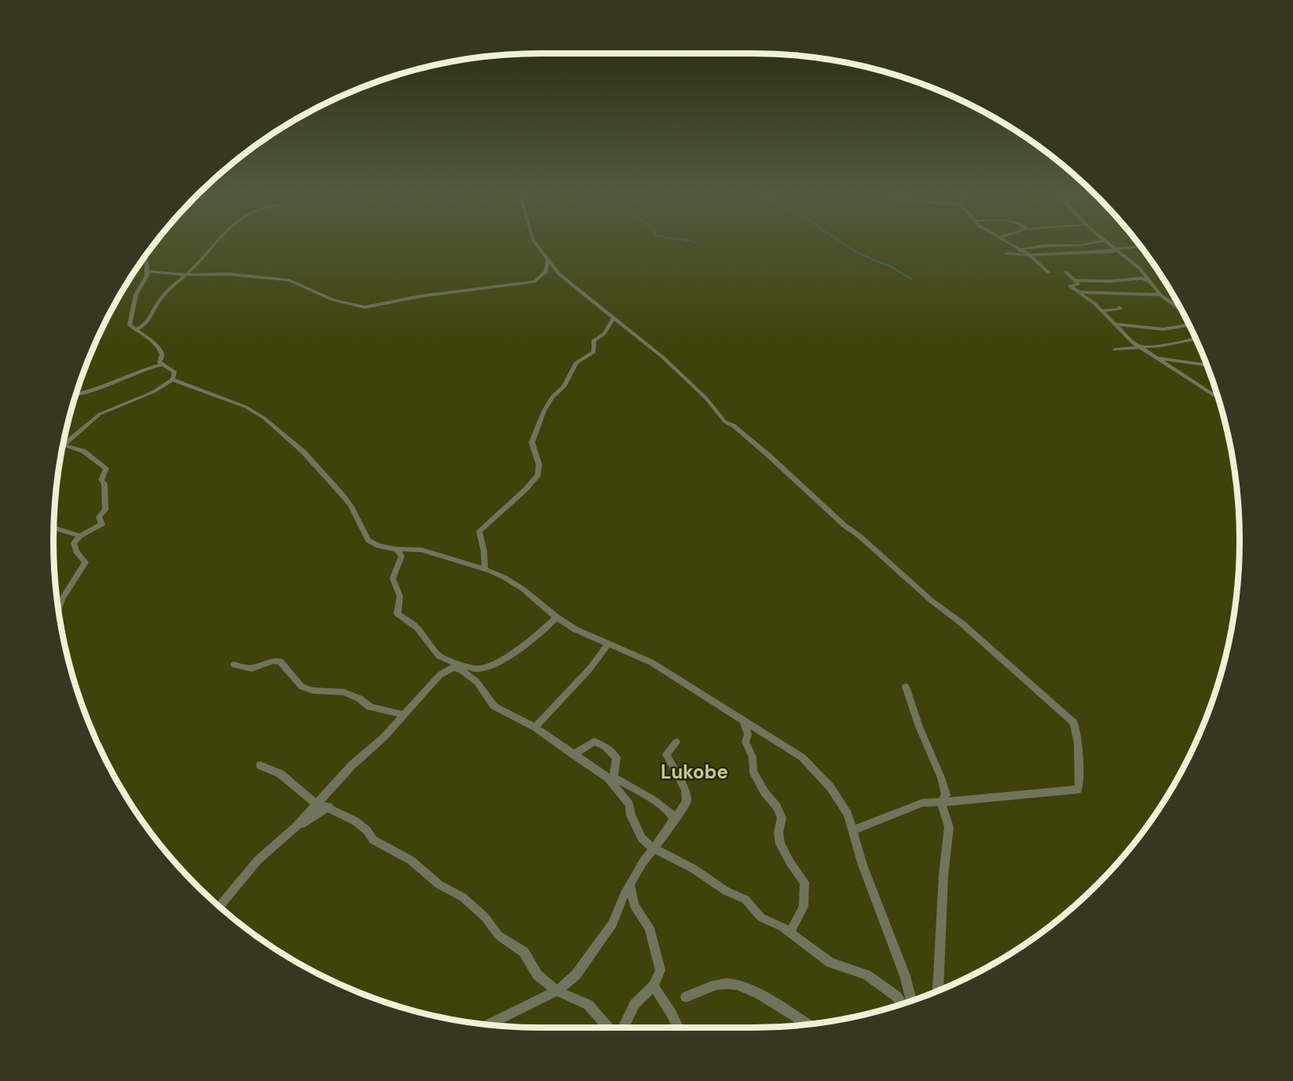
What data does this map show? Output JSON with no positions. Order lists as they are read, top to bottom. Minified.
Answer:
{"districts":["Lukobe"]}
